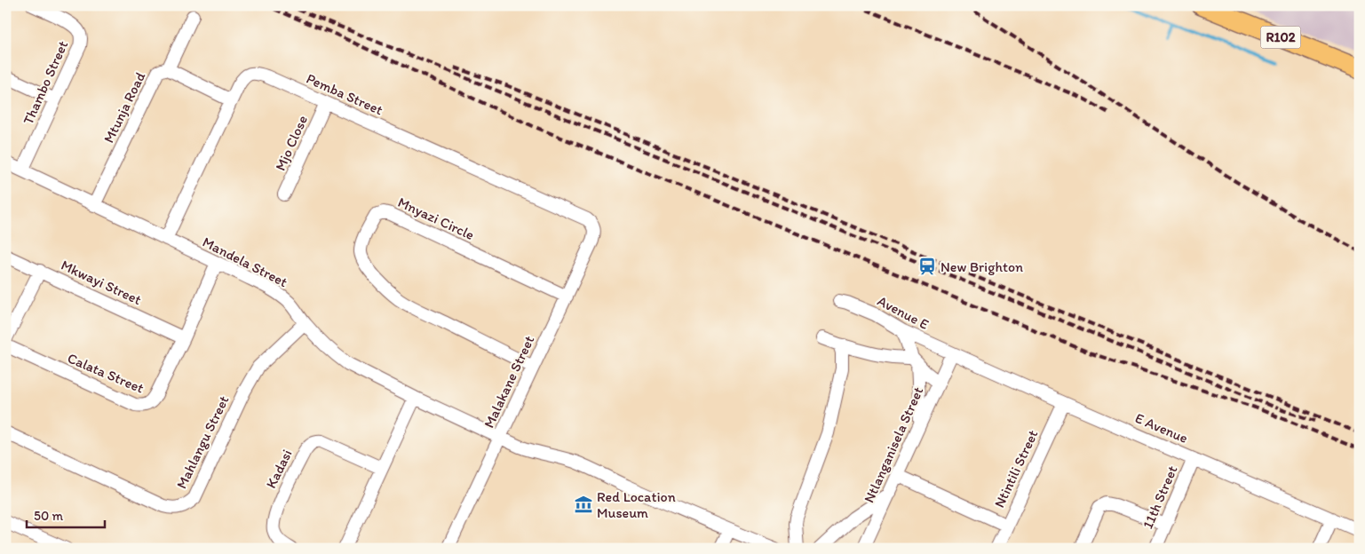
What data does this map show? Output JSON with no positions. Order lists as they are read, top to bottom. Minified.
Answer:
{"streets":{"main road":["R102"],"street":["Thambo Street","Pemba Street","Mtunja Road","Mjo Close","Mnyazi Circle","Mandela Street","Mkwayi Street","Avenue E","Calata Street","Malakane Street","E Avenue","Mahlangu Street","Ntlanganisela Street","Kadasi","Ntintili Street","11th Street"]},"crossings":[["Thambo Street","Mandela Street"],["Pemba Street","Mtunja Road"],["Pemba Street","Mjo Close"],["Pemba Street","Mandela Street"],["Pemba Street","Malakane Street"],["Mtunja Road","Mandela Street"],["Mnyazi Circle","Malakane Street"],["Mandela Street","Calata Street"],["Mandela Street","Malakane Street"],["Mandela Street","Mahlangu Street"],["Mkwayi Street","Calata Street"],["Avenue E","E Avenue"],["Avenue E","Ntlanganisela Street"],["E Avenue","Ntlanganisela Street"],["E Avenue","Ntintili Street"],["E Avenue","11th Street"]],"places":{"station":["New Brighton"],"museum":["Red Location Museum"]},"scale_bar":"50 m"}
